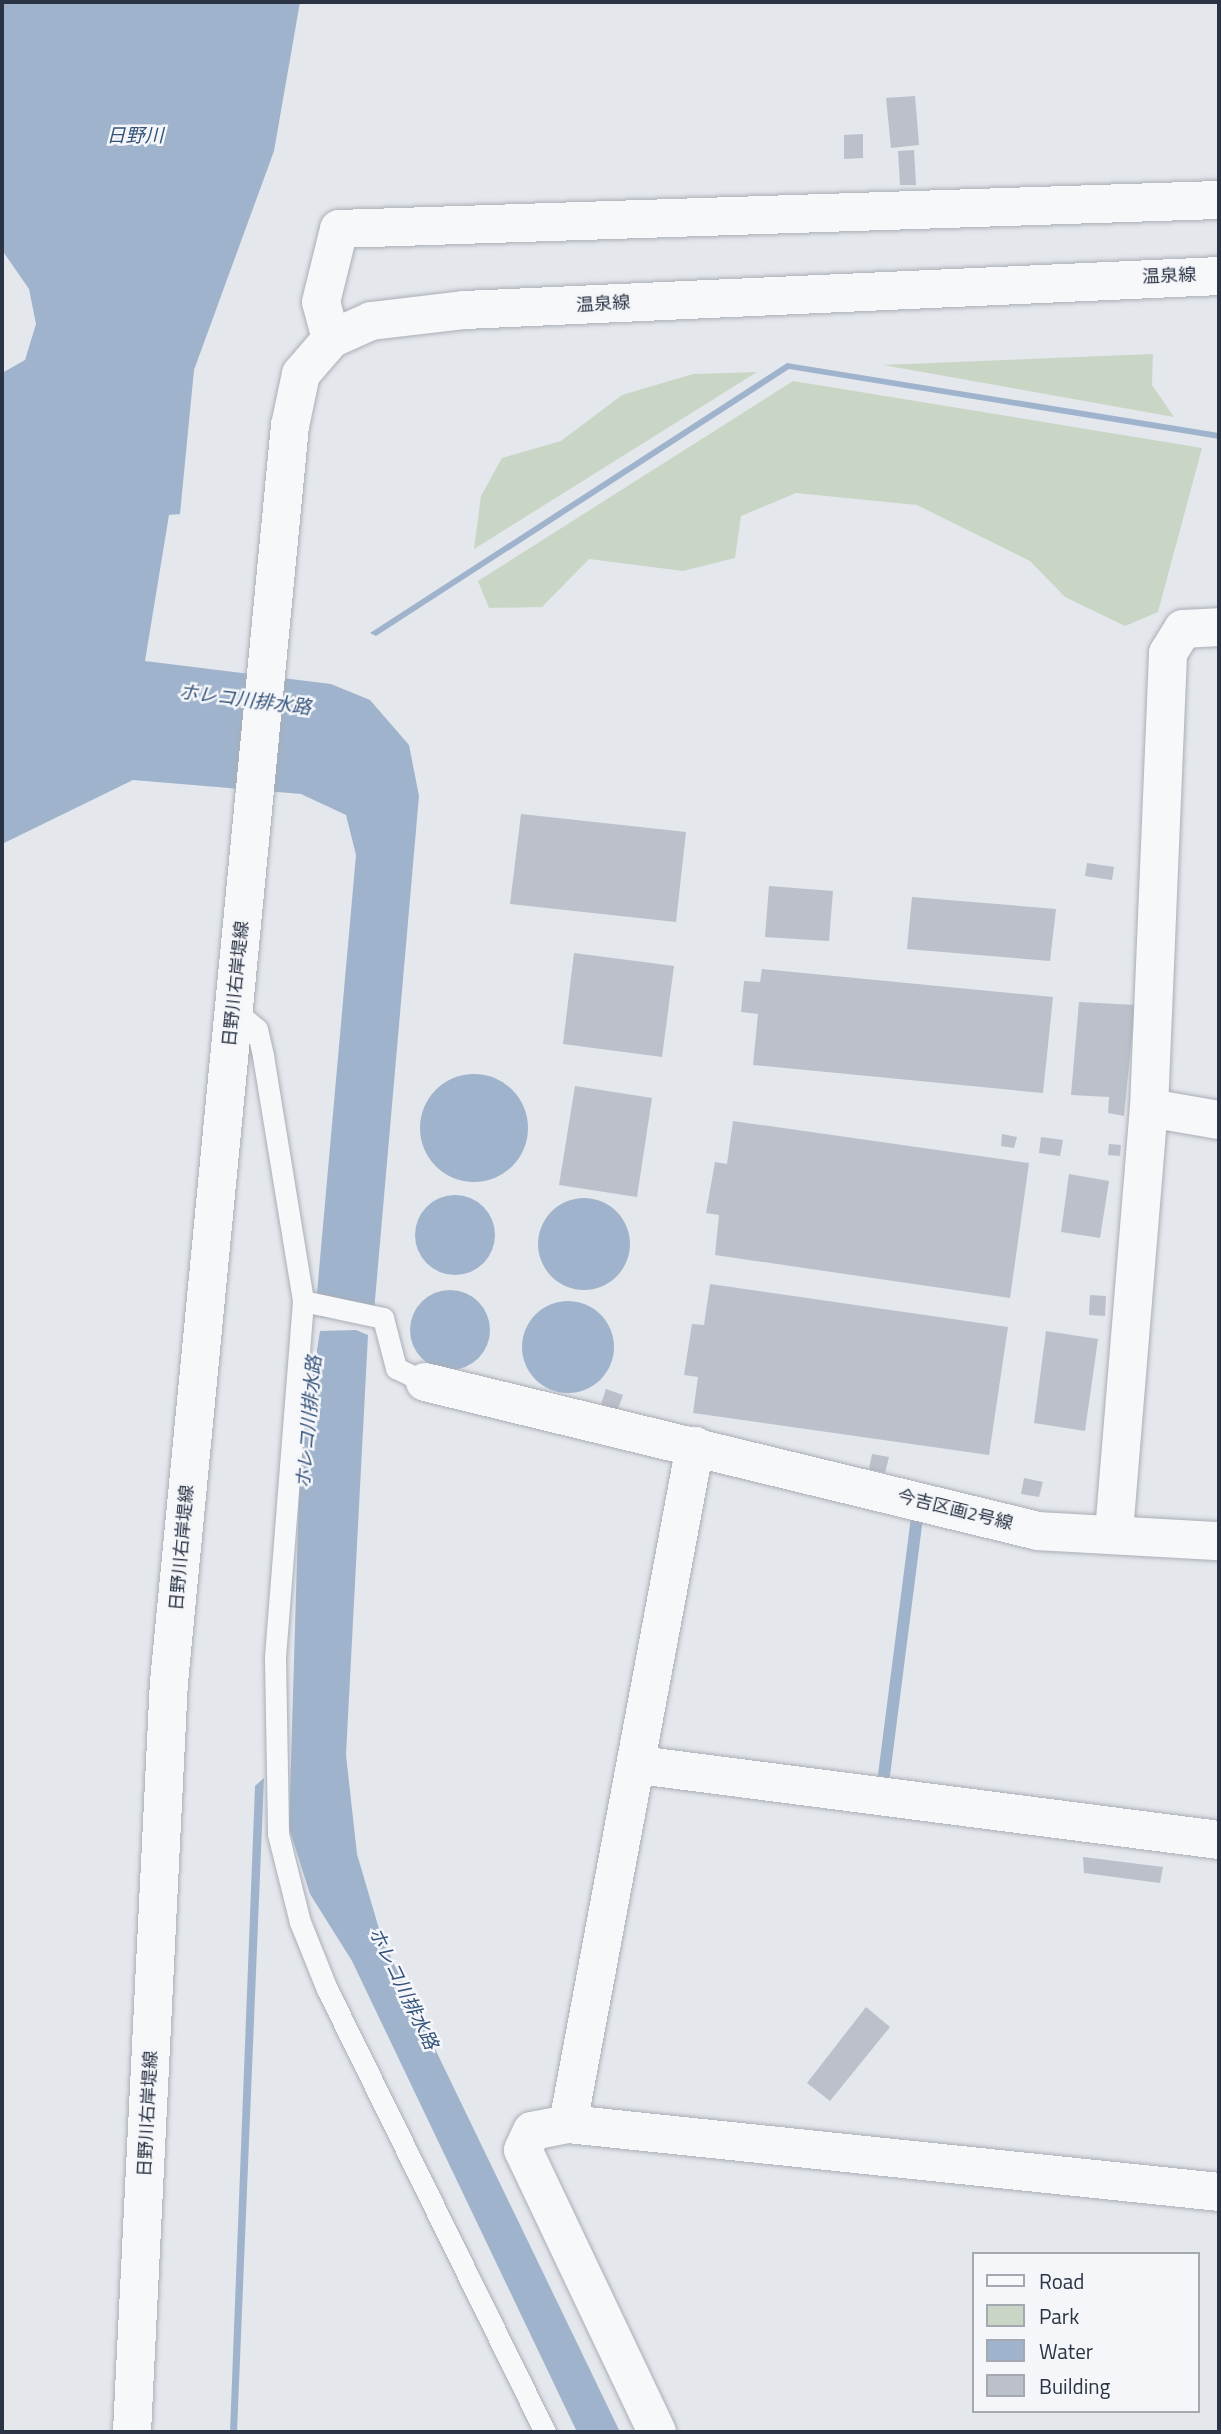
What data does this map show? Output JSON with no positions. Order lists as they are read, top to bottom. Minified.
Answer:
{"streets":{"street":["温泉線","日野川右岸堤線","今吉区画2号線"]},"crossings":[["温泉線","日野川右岸堤線"]],"water":["日野川","ホレコ川排水路"],"legend":["Road","Park","Water","Building"]}
